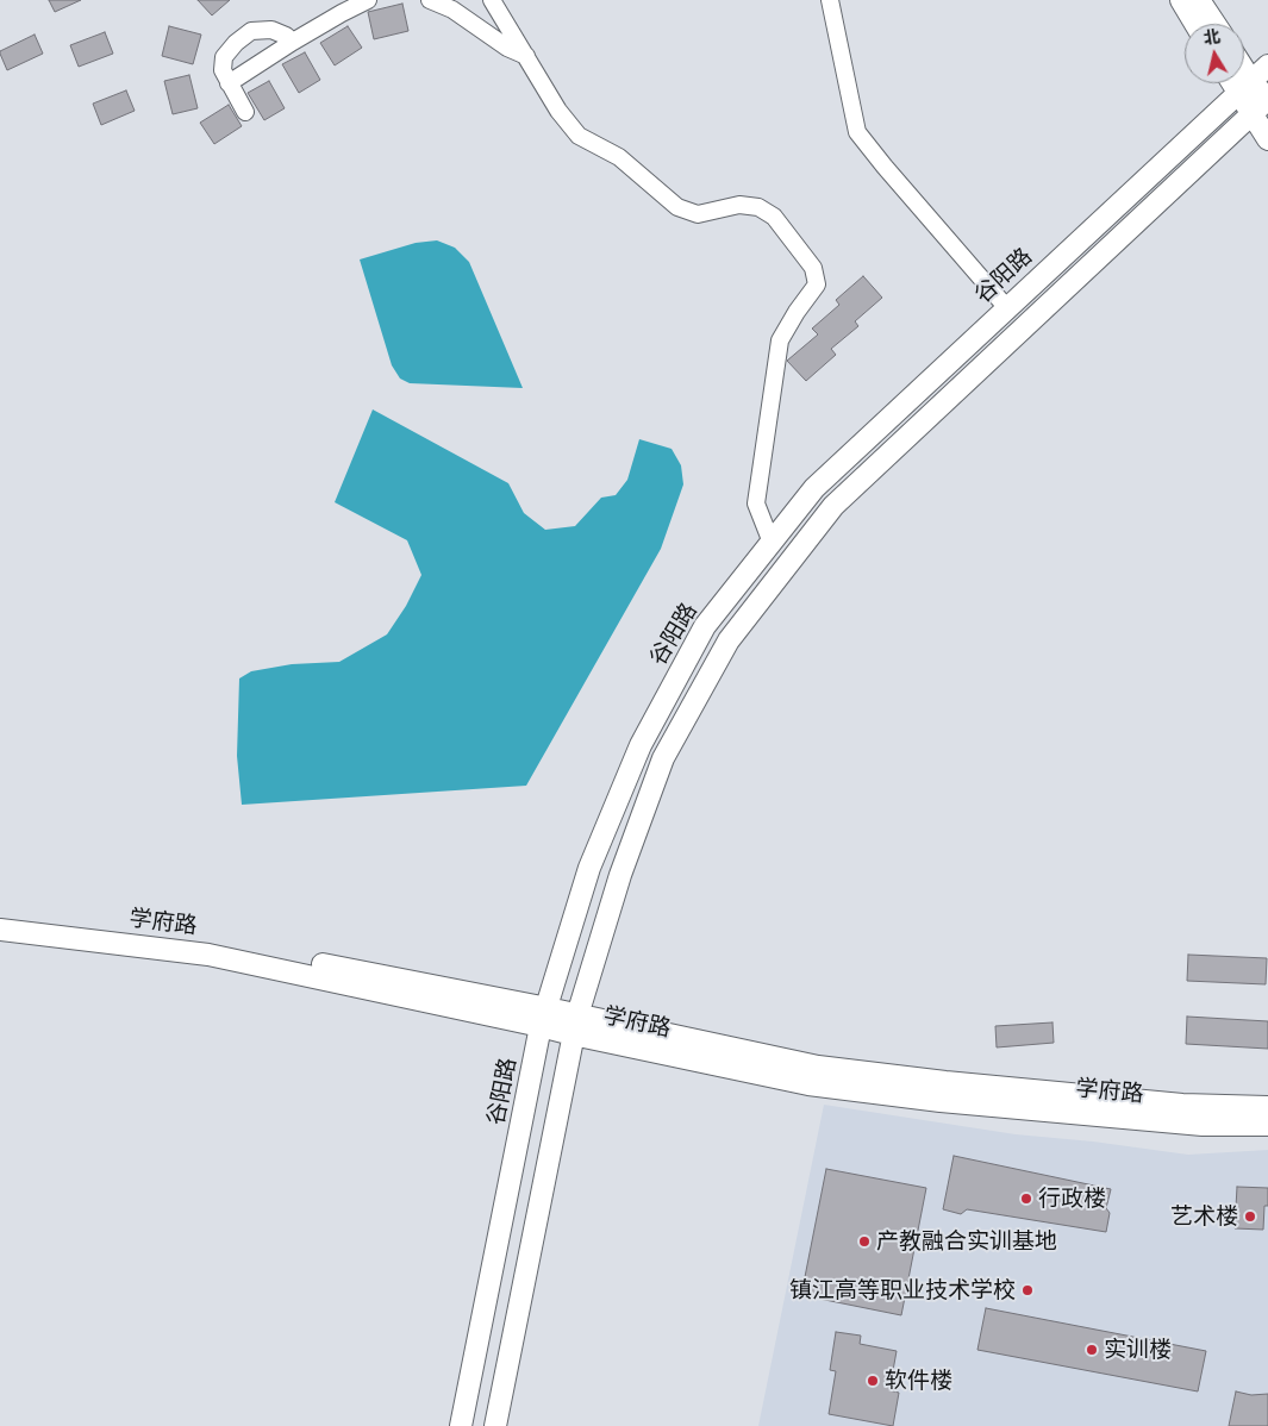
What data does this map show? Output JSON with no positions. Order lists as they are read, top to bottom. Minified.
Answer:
{"streets":{"main road":["谷阳路","学府路"]},"crossings":[["谷阳路","学府路"]],"places":["行政楼","艺术楼","产教融合实训基地","镇江高等职业技术学校","实训楼","软件楼"],"north":"top"}
